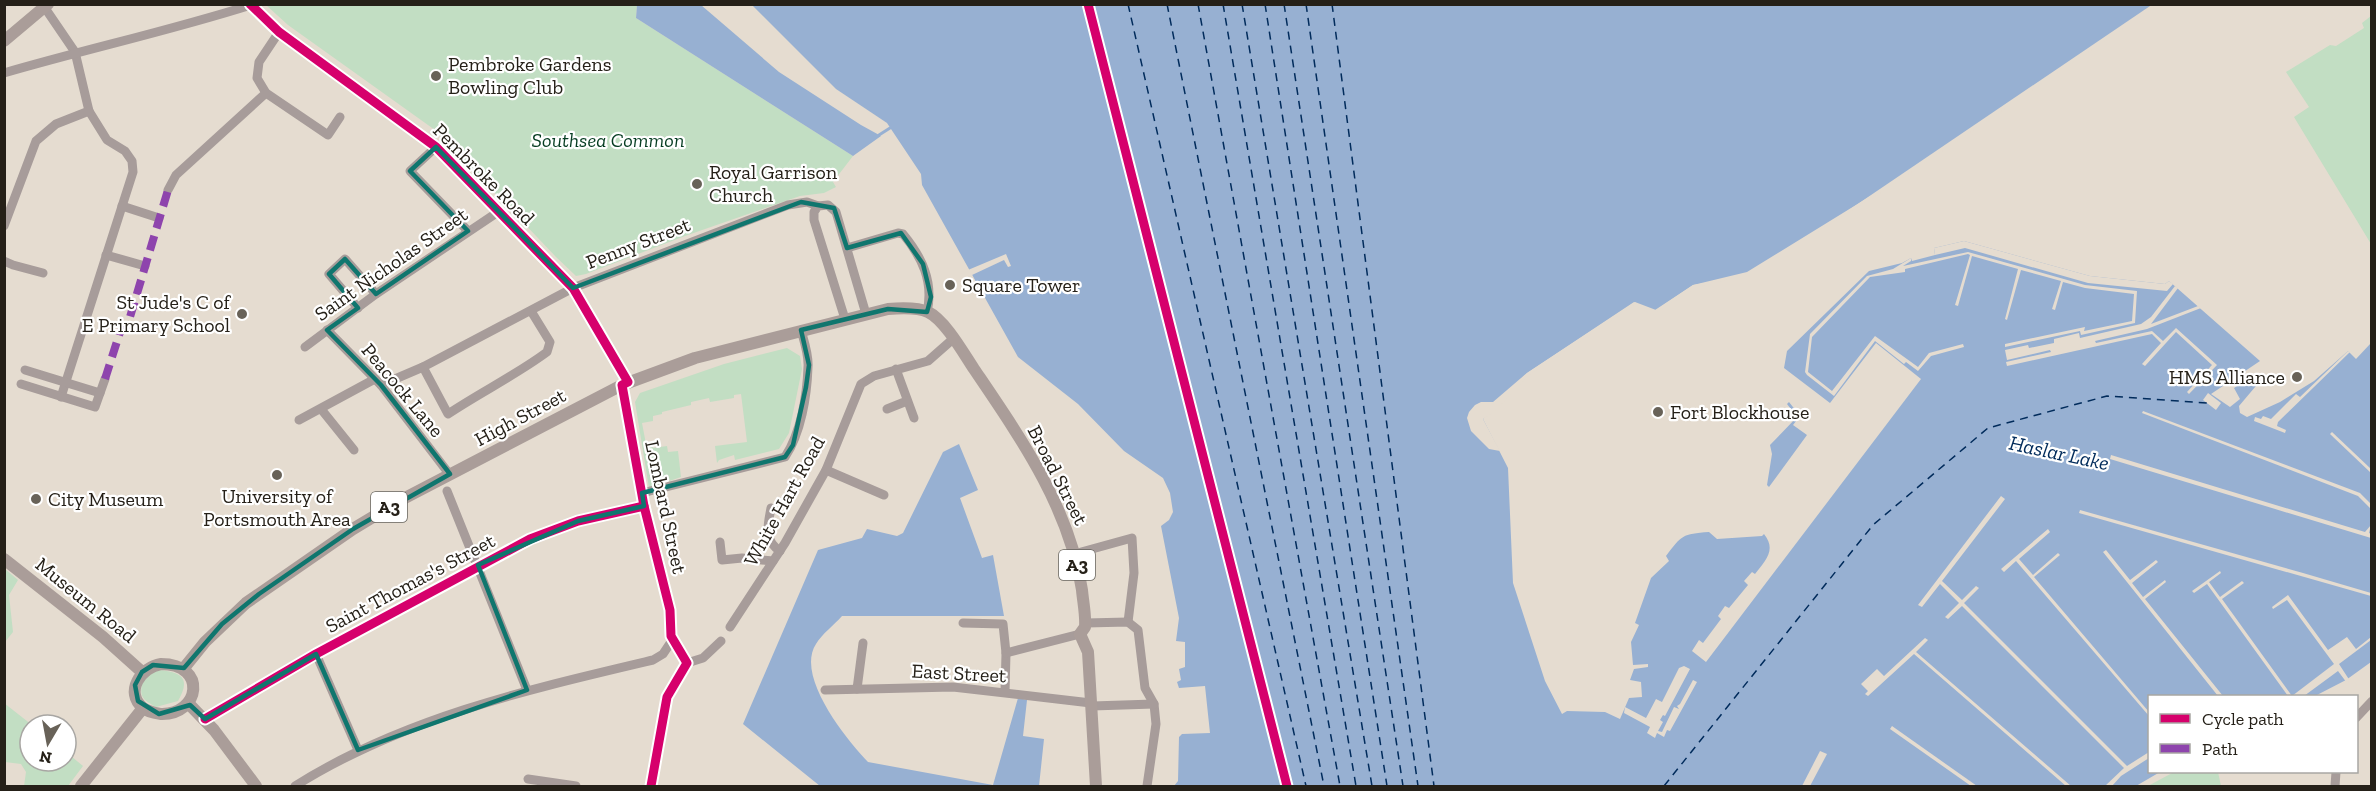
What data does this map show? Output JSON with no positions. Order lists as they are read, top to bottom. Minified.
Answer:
{"streets":{"main road":["High Street","Broad Street","A3","Museum Road"],"street":["Pembroke Road","Penny Street","Saint Nicholas Street","Peacock Lane","White Hart Road","Lombard Street","Saint Thomas's Street","East Street"]},"crossings":[["Pembroke Road","Penny Street"],["Pembroke Road","Saint Nicholas Street"],["Pembroke Road","High Street"],["Pembroke Road","Lombard Street"],["Penny Street","Peacock Lane"],["Saint Nicholas Street","Peacock Lane"],["Peacock Lane","High Street"],["High Street","Broad Street"],["High Street","Lombard Street"],["High Street","Museum Road"],["Broad Street","White Hart Road"],["Broad Street","East Street"],["Lombard Street","Saint Thomas's Street"]],"water":["Haslar Lake"],"parks":["Southsea Common"],"places":["Pembroke Gardens Bowling Club","Royal Garrison Church","Square Tower","St Jude's C of E Primary School","HMS Alliance","Fort Blockhouse","University of Portsmouth Area","City Museum"],"legend":["Cycle path","Path"],"north":"bottom"}
